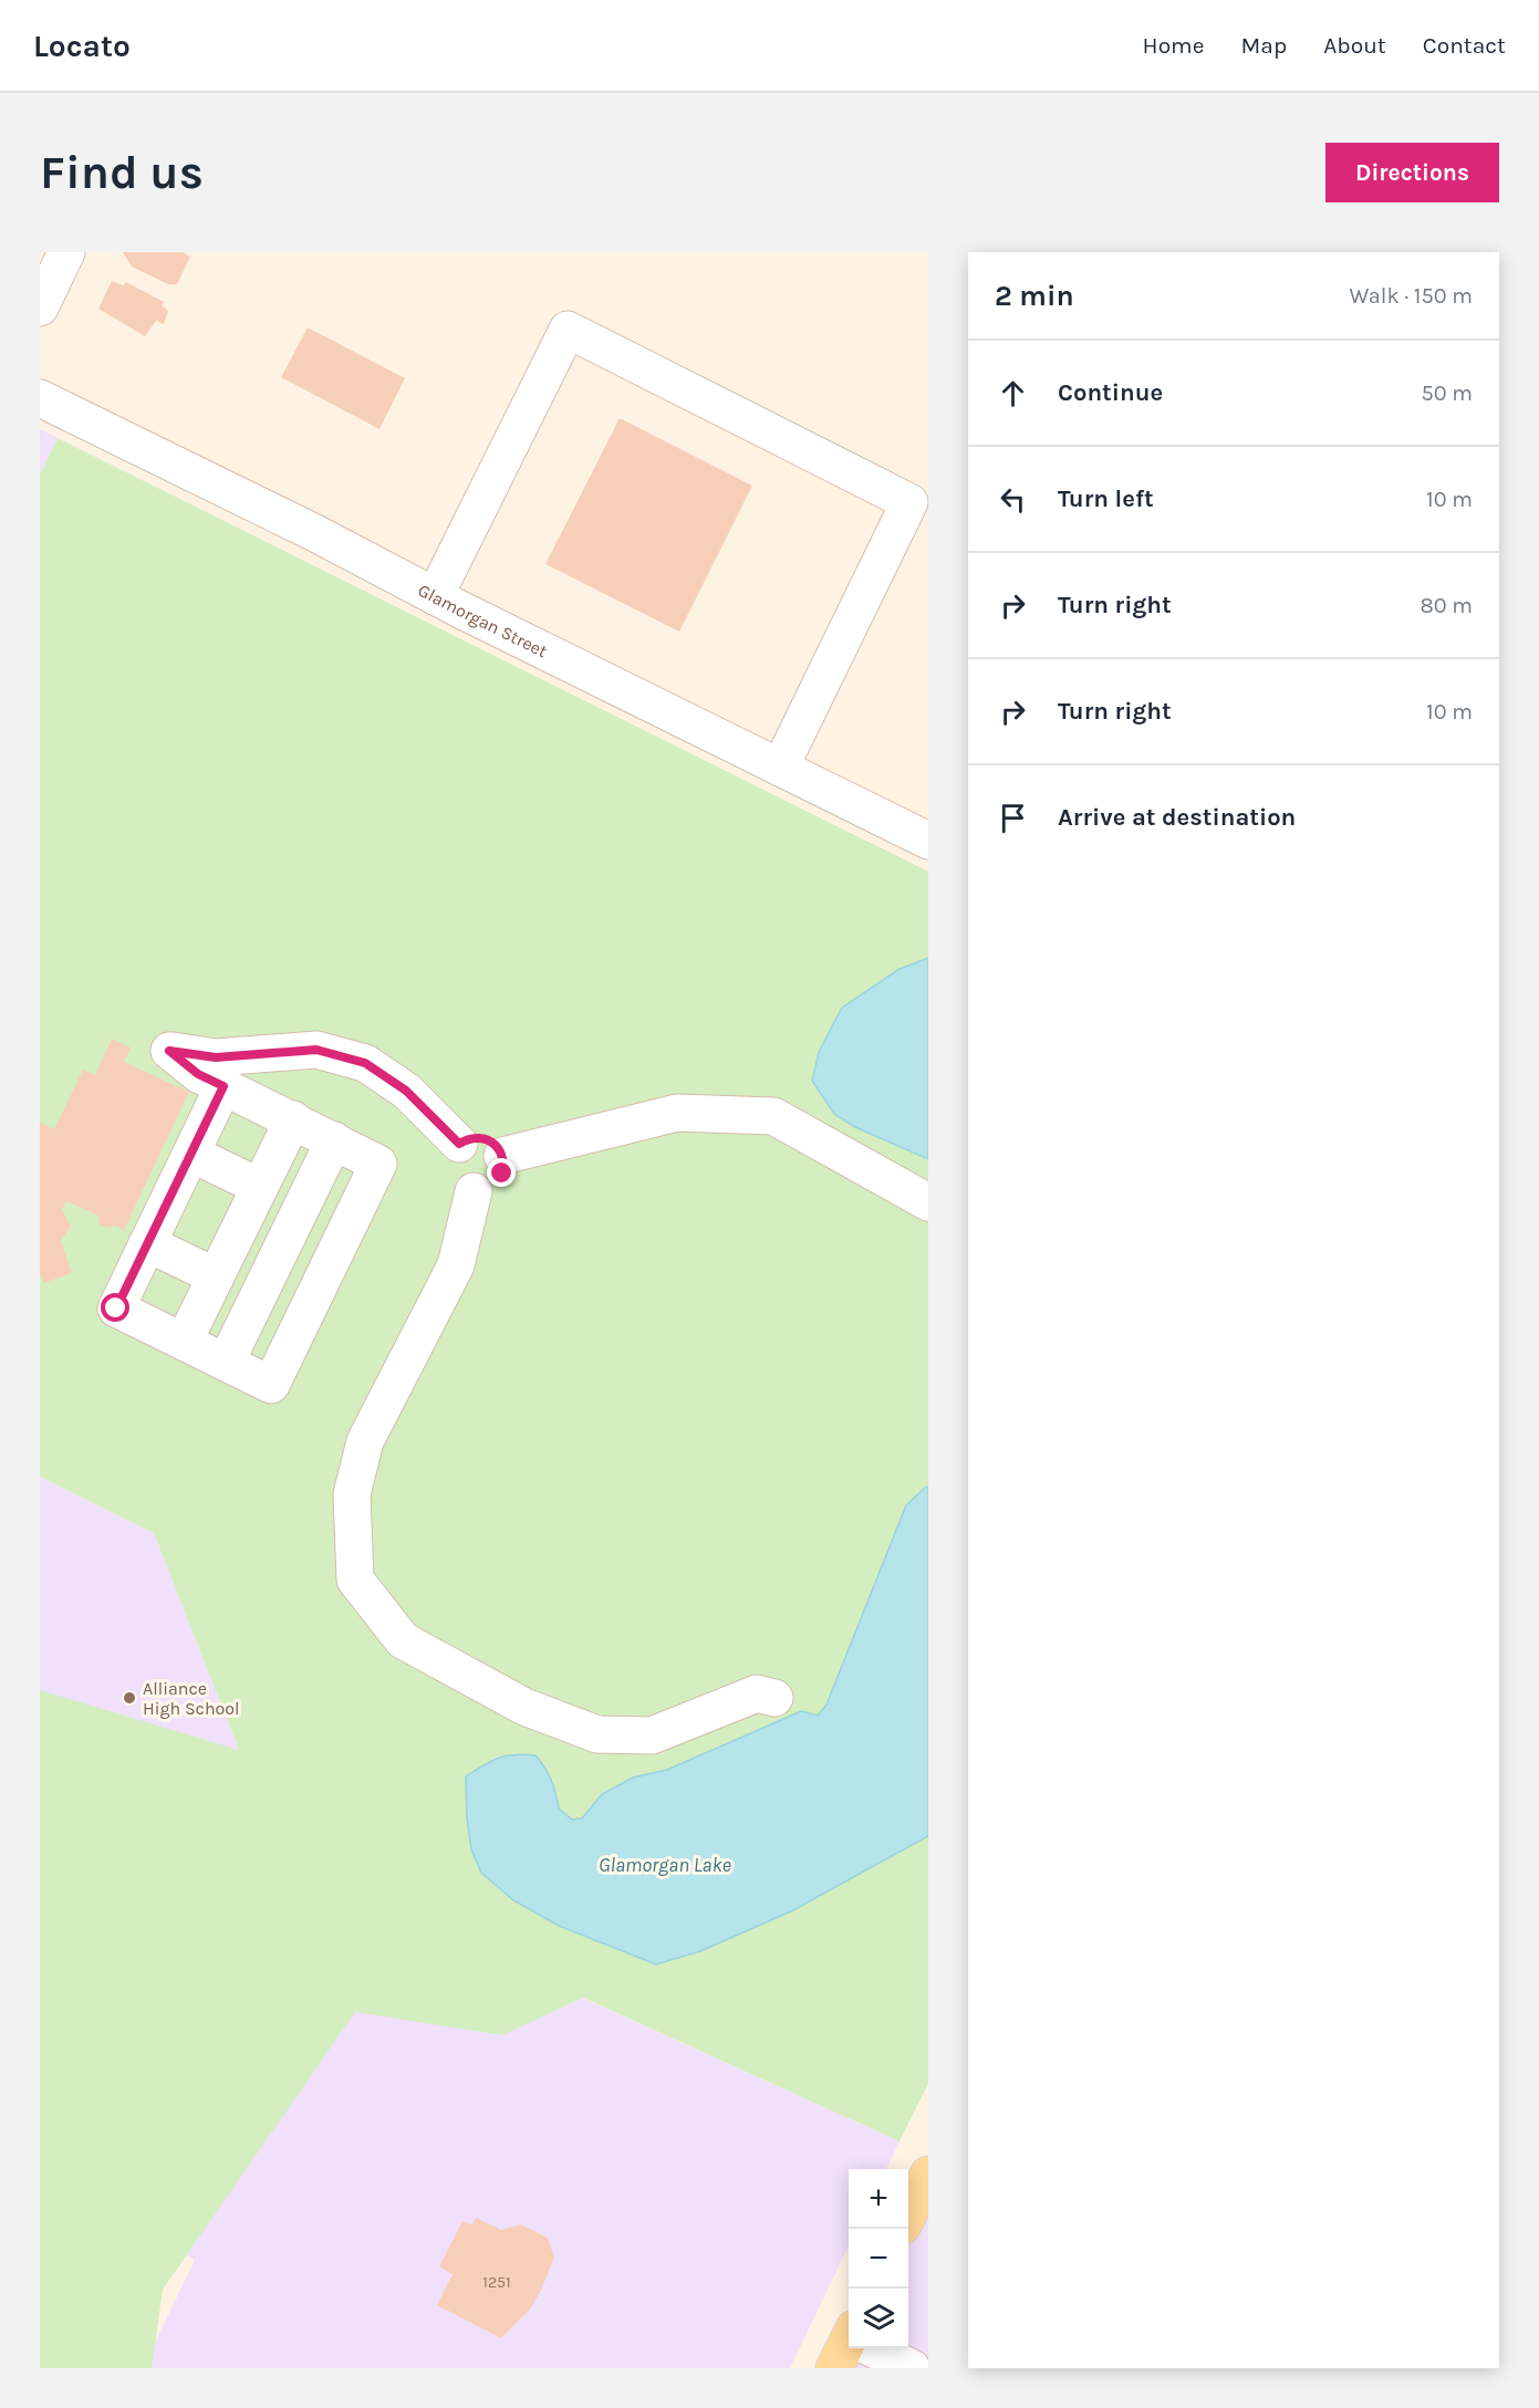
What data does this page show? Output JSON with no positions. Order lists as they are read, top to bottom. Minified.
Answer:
{"streets":{"street":["Glamorgan Street"]},"water":["Glamorgan Lake"],"places":["Alliance High School"],"house_numbers":["1251"],"page":{"header":"Locato","nav":["Home","Map","About","Contact"],"buttons":"Directions","title":"Find us","heading":["2 min","Walk · 150 m"],"list":[["Continue","50 m"],["Turn left","10 m"],["Turn right","80 m"],["Turn right","10 m"],"Arrive at destination"],"map_buttons":["+","−"]}}
